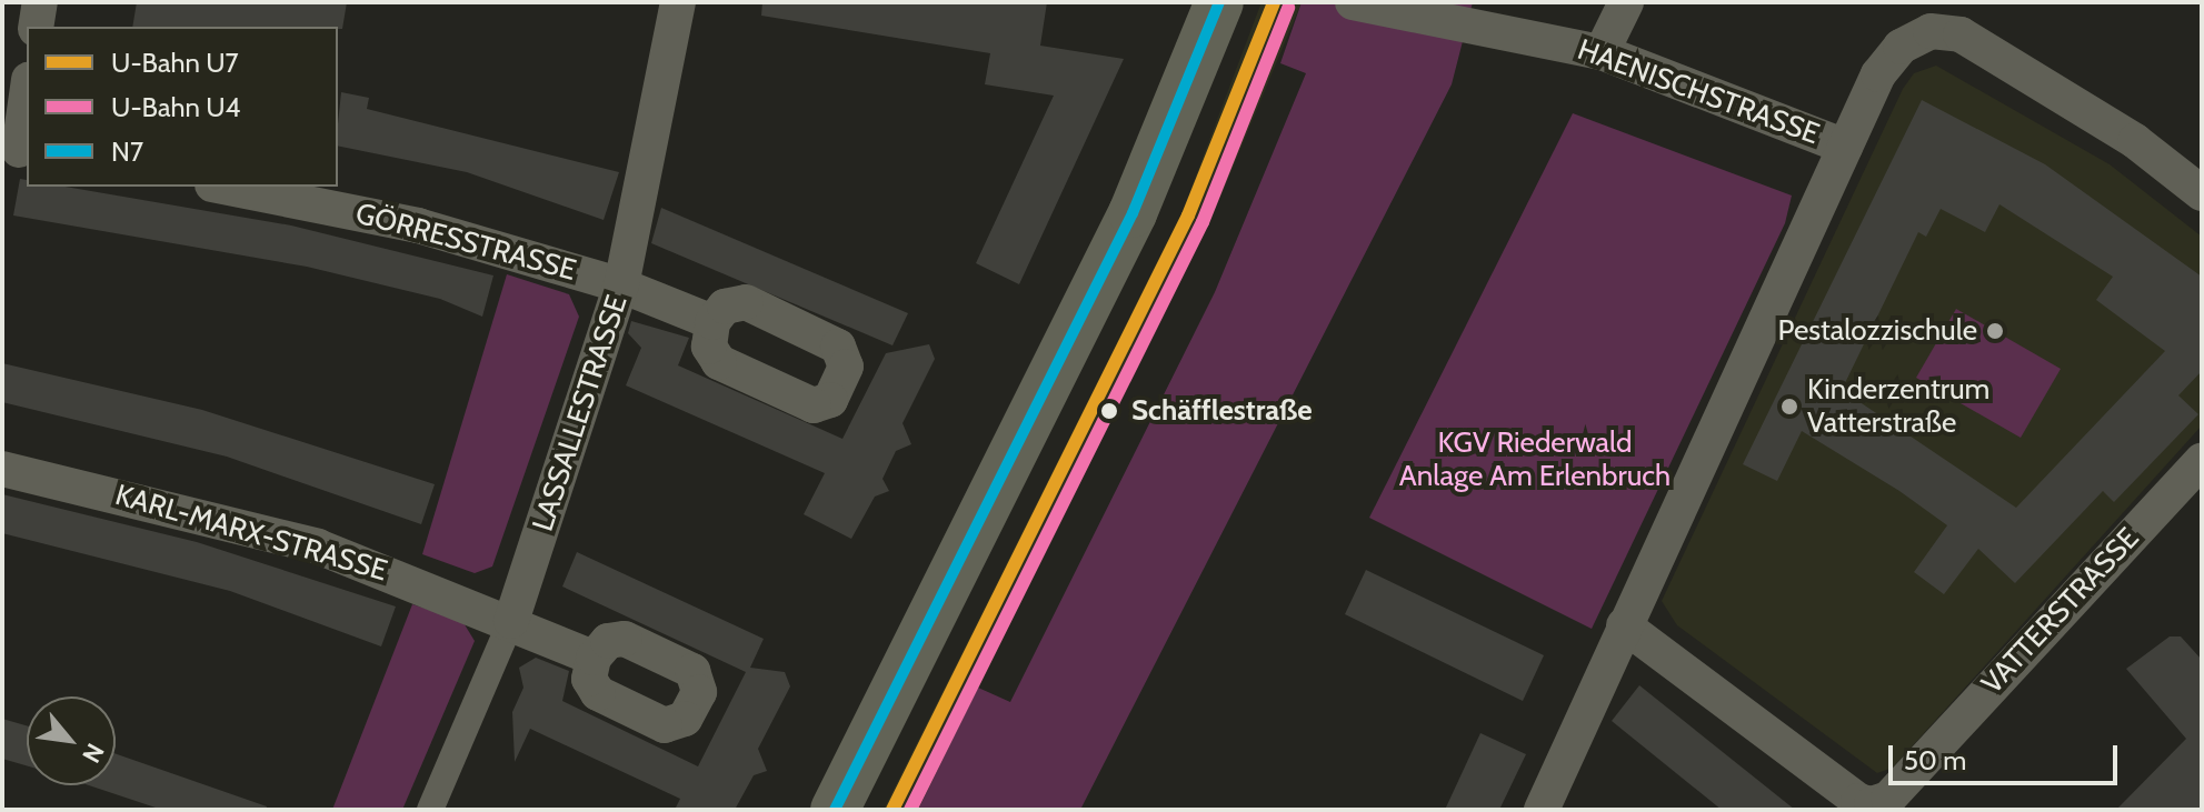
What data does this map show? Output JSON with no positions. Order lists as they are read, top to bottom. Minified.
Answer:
{"streets":{"street":["HAENISCHSTRASSE","GÖRRESSTRASSE","LASSALLESTRASSE","KARL-MARX-STRASSE","VATTERSTRASSE"]},"crossings":[["GÖRRESSTRASSE","LASSALLESTRASSE"],["LASSALLESTRASSE","KARL-MARX-STRASSE"]],"parks":["KGV Riederwald Anlage Am Erlenbruch"],"places":["Pestalozzischule","Kinderzentrum Vatterstraße","Schäfflestraße"],"lines":["metro line U7","transit line N7","metro line U4"],"legend":["U-Bahn U7","U-Bahn U4","N7"],"scale_bar":"50 m","north":"bottom right"}
